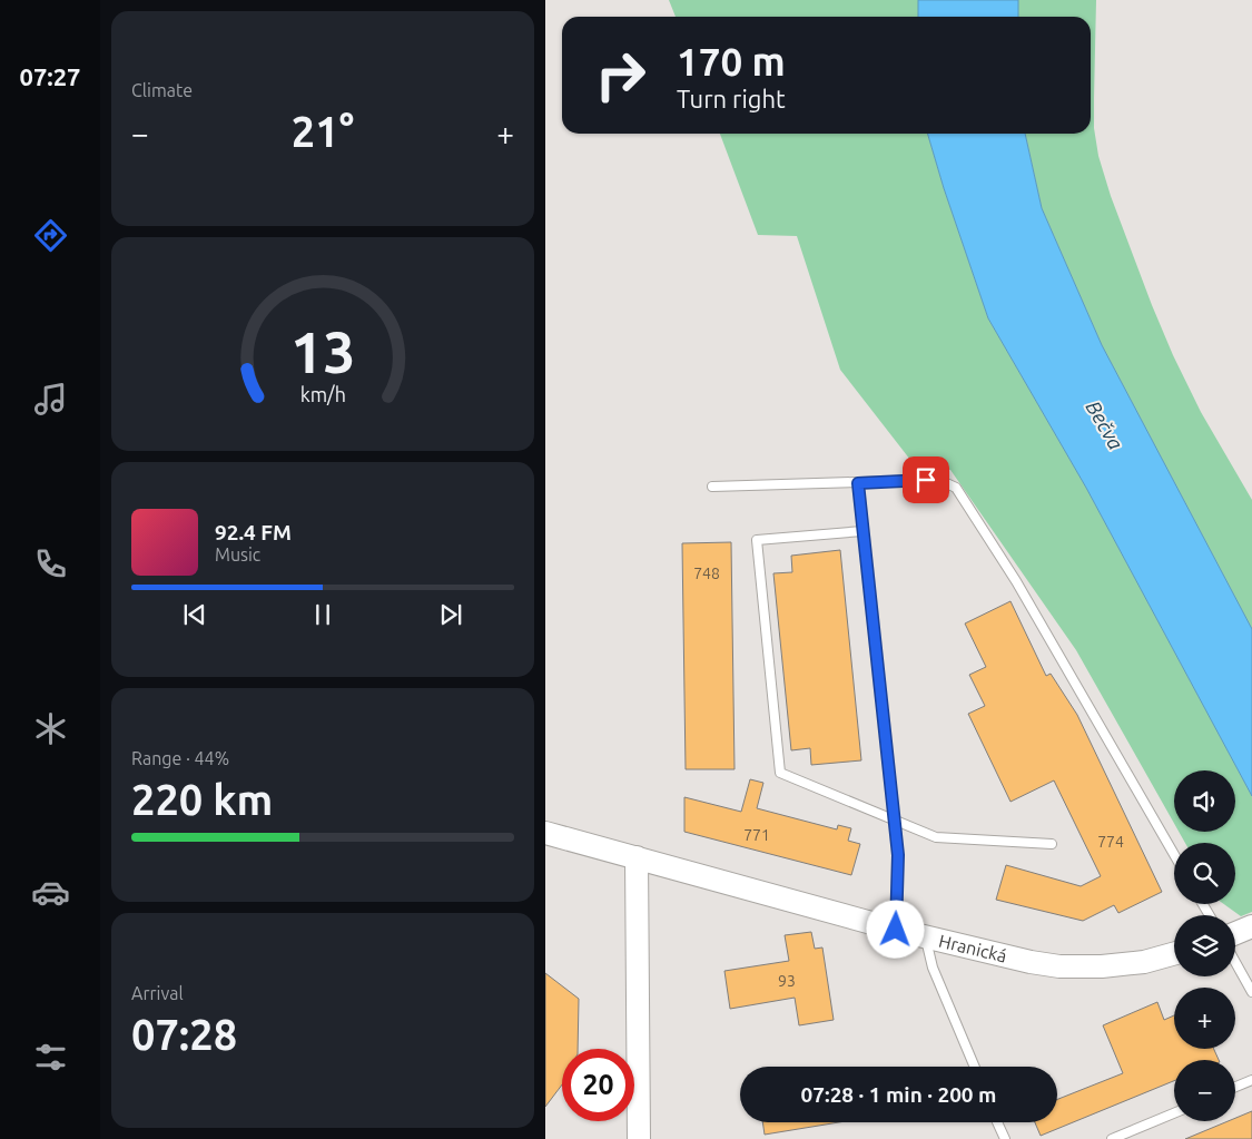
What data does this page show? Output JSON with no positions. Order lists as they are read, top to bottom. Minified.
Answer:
{"streets":{"street":["Hranická"]},"water":["Bečva"],"house_numbers":["748","771","774","93"],"page":{"tabs":"07:27","tile":["Climate",["Range · 44%","220 km"],["Arrival","07:28"]],"turn":["170 m","Turn right"],"heat":["−","21°","+"],"song":["92.4 FM","Music"],"map_buttons":["+","−"],"limit":"20","trip":"07:28 · 1 min · 200 m","gauge":["13","km/h"]}}
